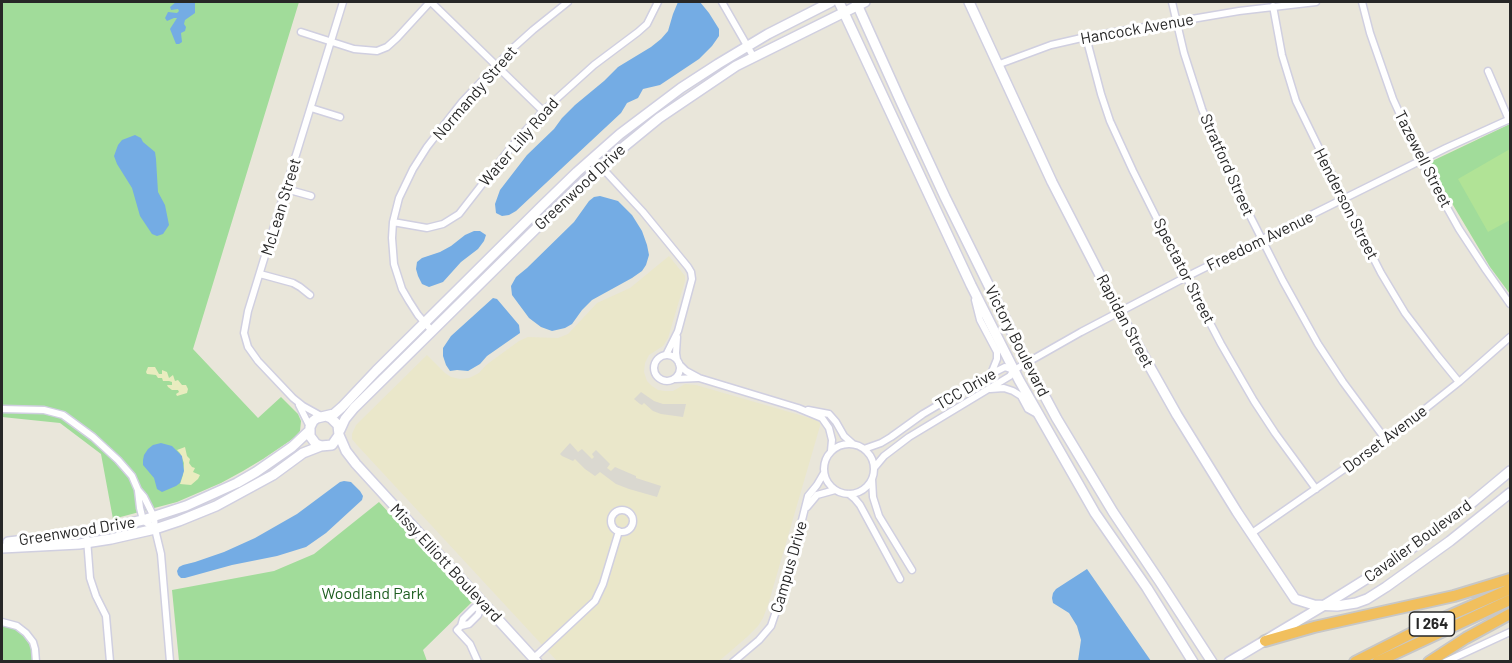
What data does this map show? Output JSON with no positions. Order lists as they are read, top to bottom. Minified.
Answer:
{"streets":{"highway":["I 264"],"street":["Hancock Avenue","Normandy Street","Water Lilly Road","Tazewell Street","Stratford Street","Greenwood Drive","Henderson Street","McLean Street","Freedom Avenue","Spectator Street","Rapidan Street","Victory Boulevard","TCC Drive","Dorset Avenue","Cavalier Boulevard","Missy Elliott Boulevard","Campus Drive"]},"crossings":[["Hancock Avenue","Stratford Street"],["Hancock Avenue","Henderson Street"],["Hancock Avenue","Spectator Street"],["Hancock Avenue","Rapidan Street"],["Normandy Street","Water Lilly Road"],["Normandy Street","Greenwood Drive"],["Tazewell Street","Freedom Avenue"],["Stratford Street","Freedom Avenue"],["Stratford Street","Dorset Avenue"],["Greenwood Drive","McLean Street"],["Greenwood Drive","Victory Boulevard"],["Greenwood Drive","Missy Elliott Boulevard"],["Henderson Street","Freedom Avenue"],["Henderson Street","Dorset Avenue"],["McLean Street","Missy Elliott Boulevard"],["Freedom Avenue","Spectator Street"],["Freedom Avenue","Rapidan Street"],["Freedom Avenue","Victory Boulevard"],["Freedom Avenue","TCC Drive"],["Spectator Street","Dorset Avenue"],["Rapidan Street","Dorset Avenue"],["Victory Boulevard","TCC Drive"],["TCC Drive","Campus Drive"]],"parks":["Woodland Park"]}
